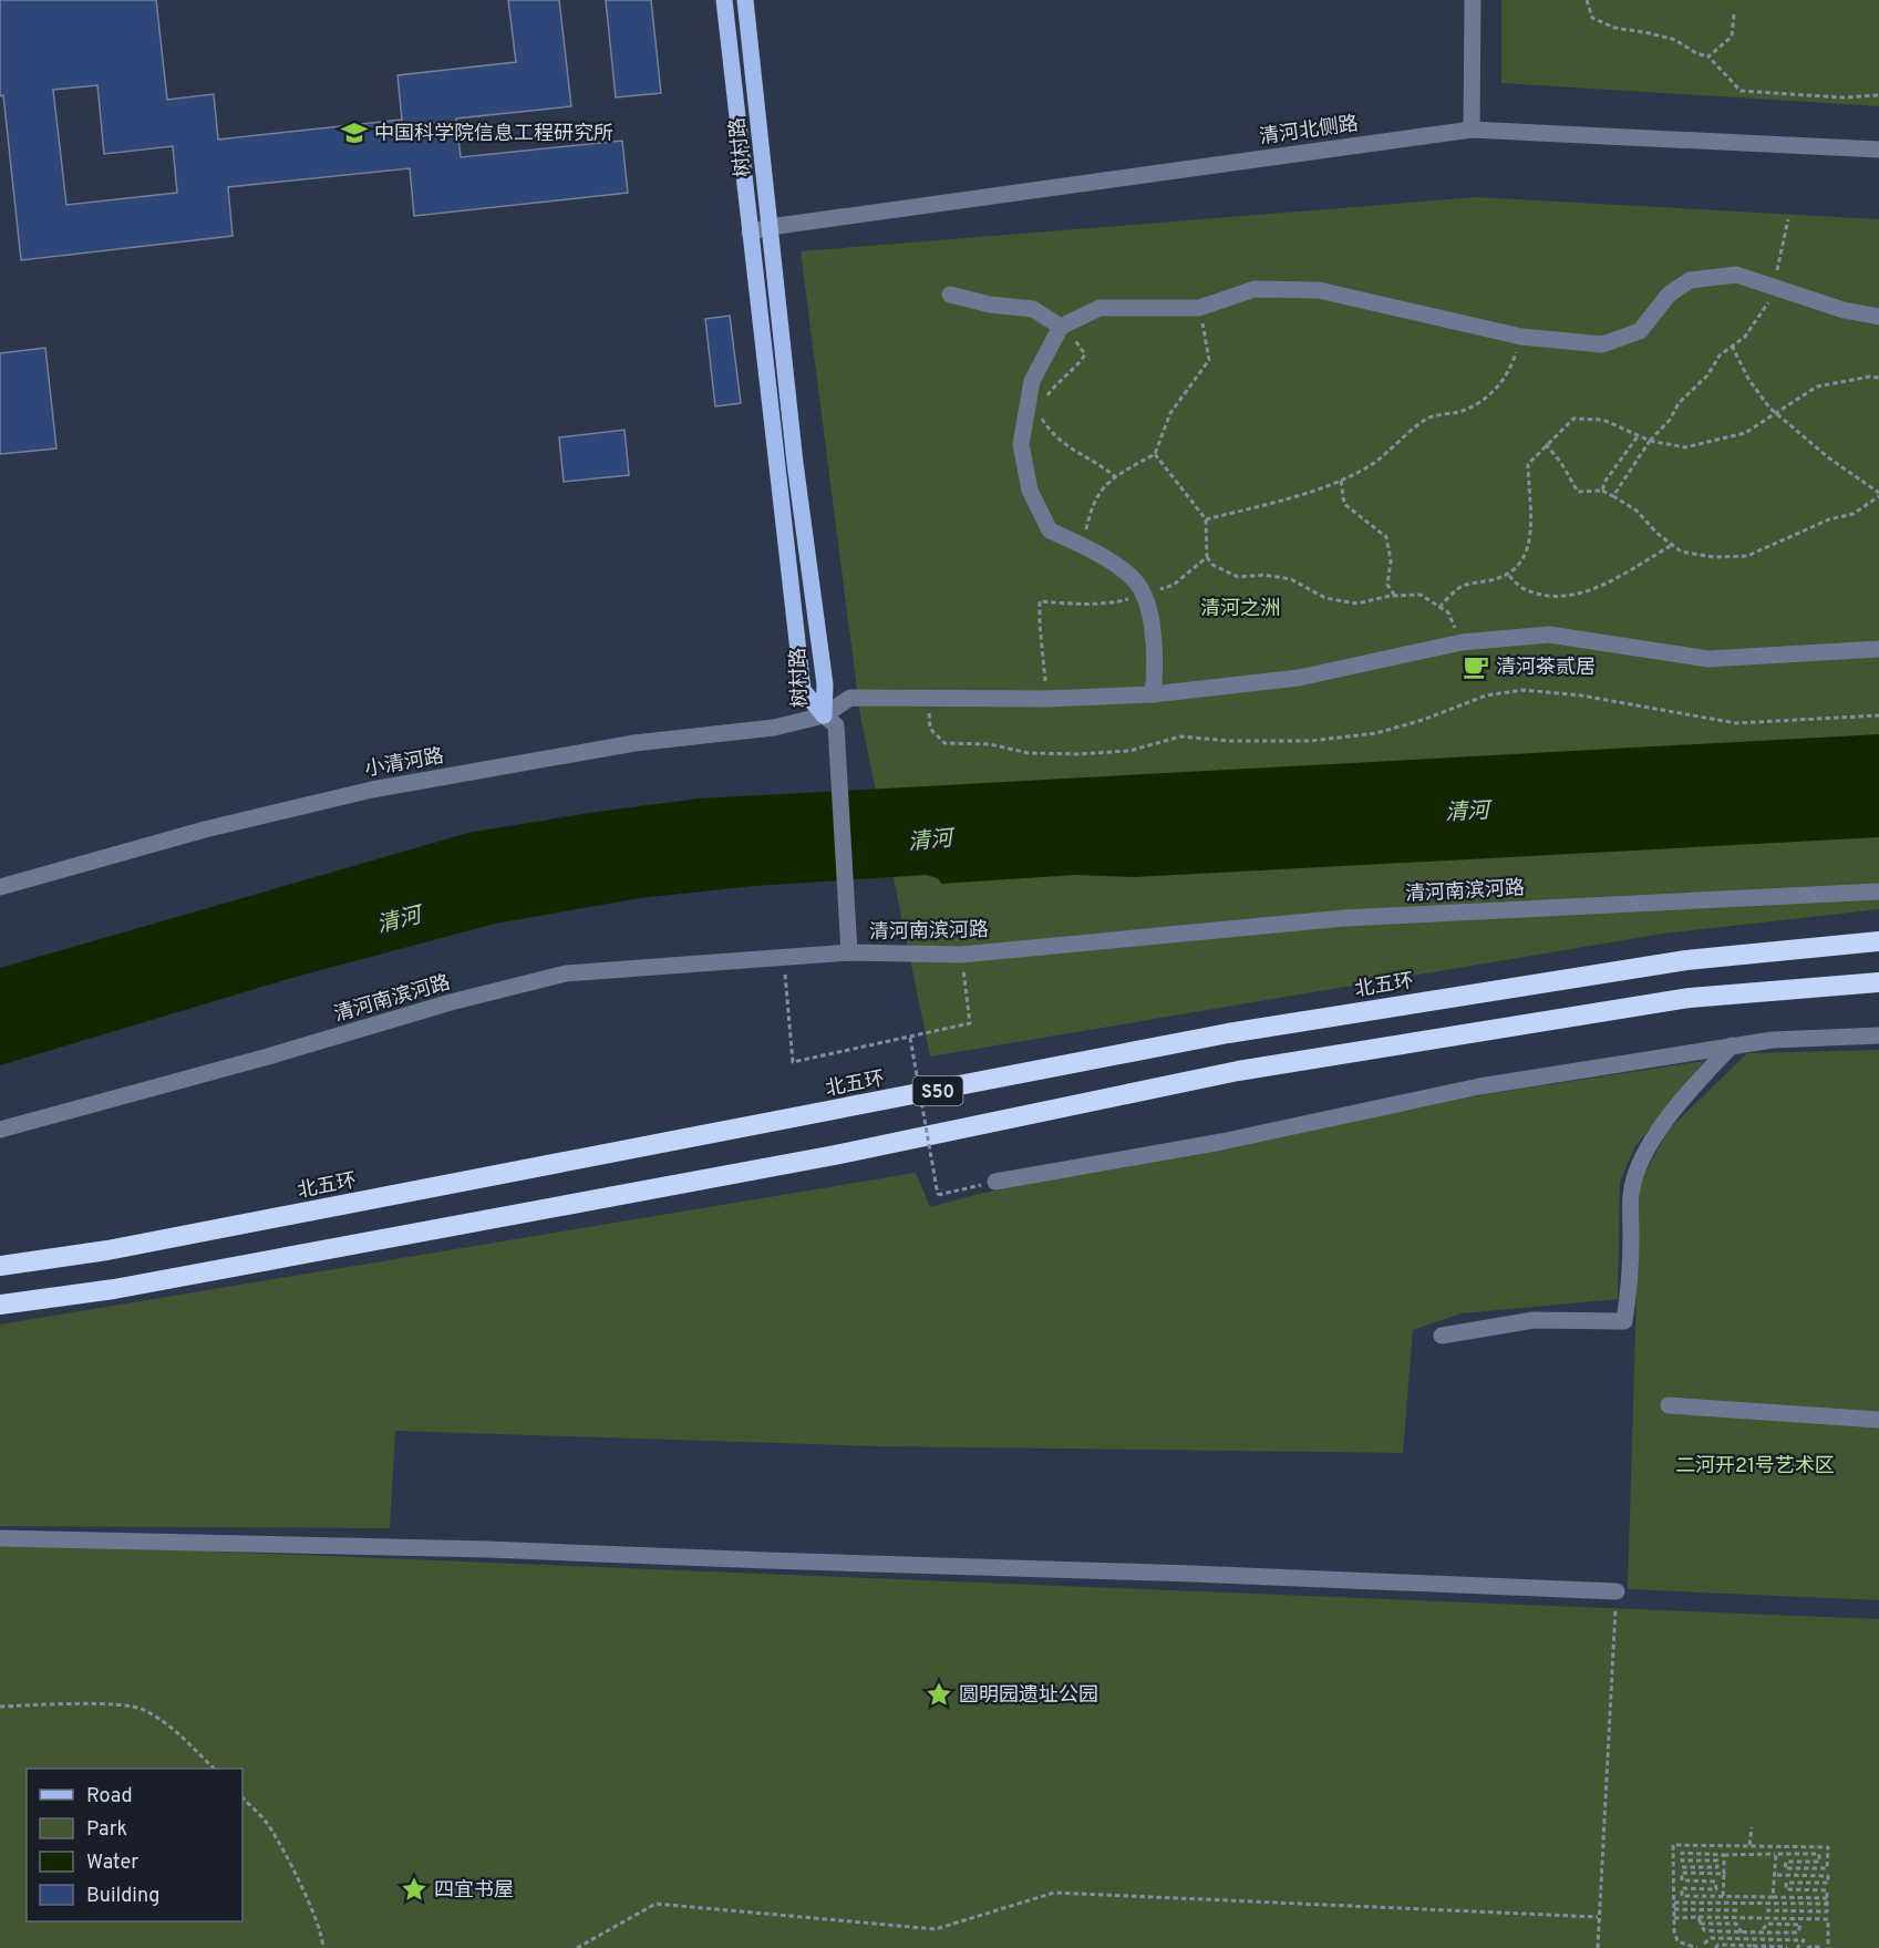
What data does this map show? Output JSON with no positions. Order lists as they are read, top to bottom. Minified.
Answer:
{"streets":{"highway":["北五环","S50"],"main road":["树村路"],"street":["清河北侧路","小清河路","清河南滨河路"]},"crossings":[["清河北侧路","树村路"],["树村路","小清河路"]],"water":["清河"],"parks":["清河之洲","二河开21号艺术区"],"places":{"school or university":["中国科学院信息工程研究所"],"cafe":["清河·茶贰居"],"place":["圆明园遗址公园","四宜书屋"]},"legend":["Road","Park","Water","Building"]}
